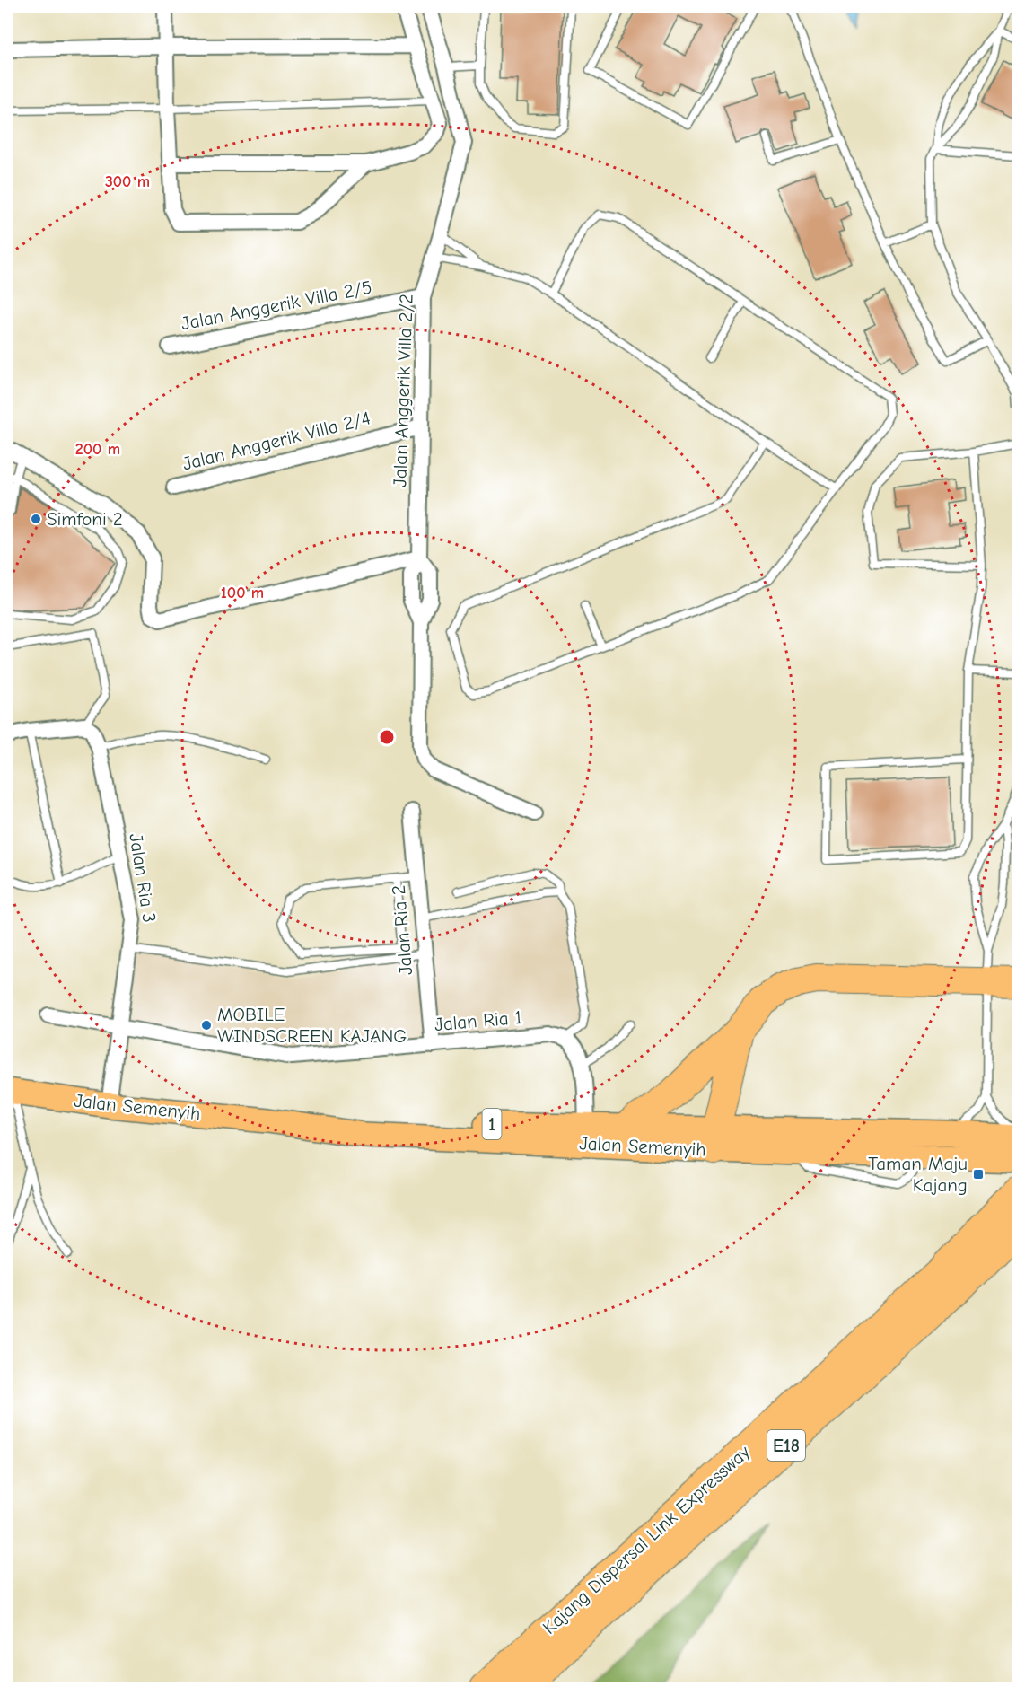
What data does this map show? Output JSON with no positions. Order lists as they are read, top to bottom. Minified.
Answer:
{"streets":{"highway":["E18","Kajang Dispersal Link Expressway"],"main road":["Jalan Semenyih","1"],"street":["Jalan Anggerik Villa 2/5","Jalan Anggerik Villa 2/2","Jalan Anggerik Villa 2/4","Jalan Ria 3","Jalan Ria 2","Jalan Ria 1"]},"crossings":[["Jalan Anggerik Villa 2/5","Jalan Anggerik Villa 2/2"],["Jalan Anggerik Villa 2/2","Jalan Anggerik Villa 2/4"],["Jalan Ria 3","Jalan Ria 1"],["Jalan Ria 3","Jalan Semenyih"],["Jalan Ria 2","Jalan Ria 1"]],"places":{"other":["Simfoni 2","MOBILE WINDSCREEN KAJANG"],"transit":["Taman Maju Kajang"]},"rings":["300 m","200 m","100 m"]}
